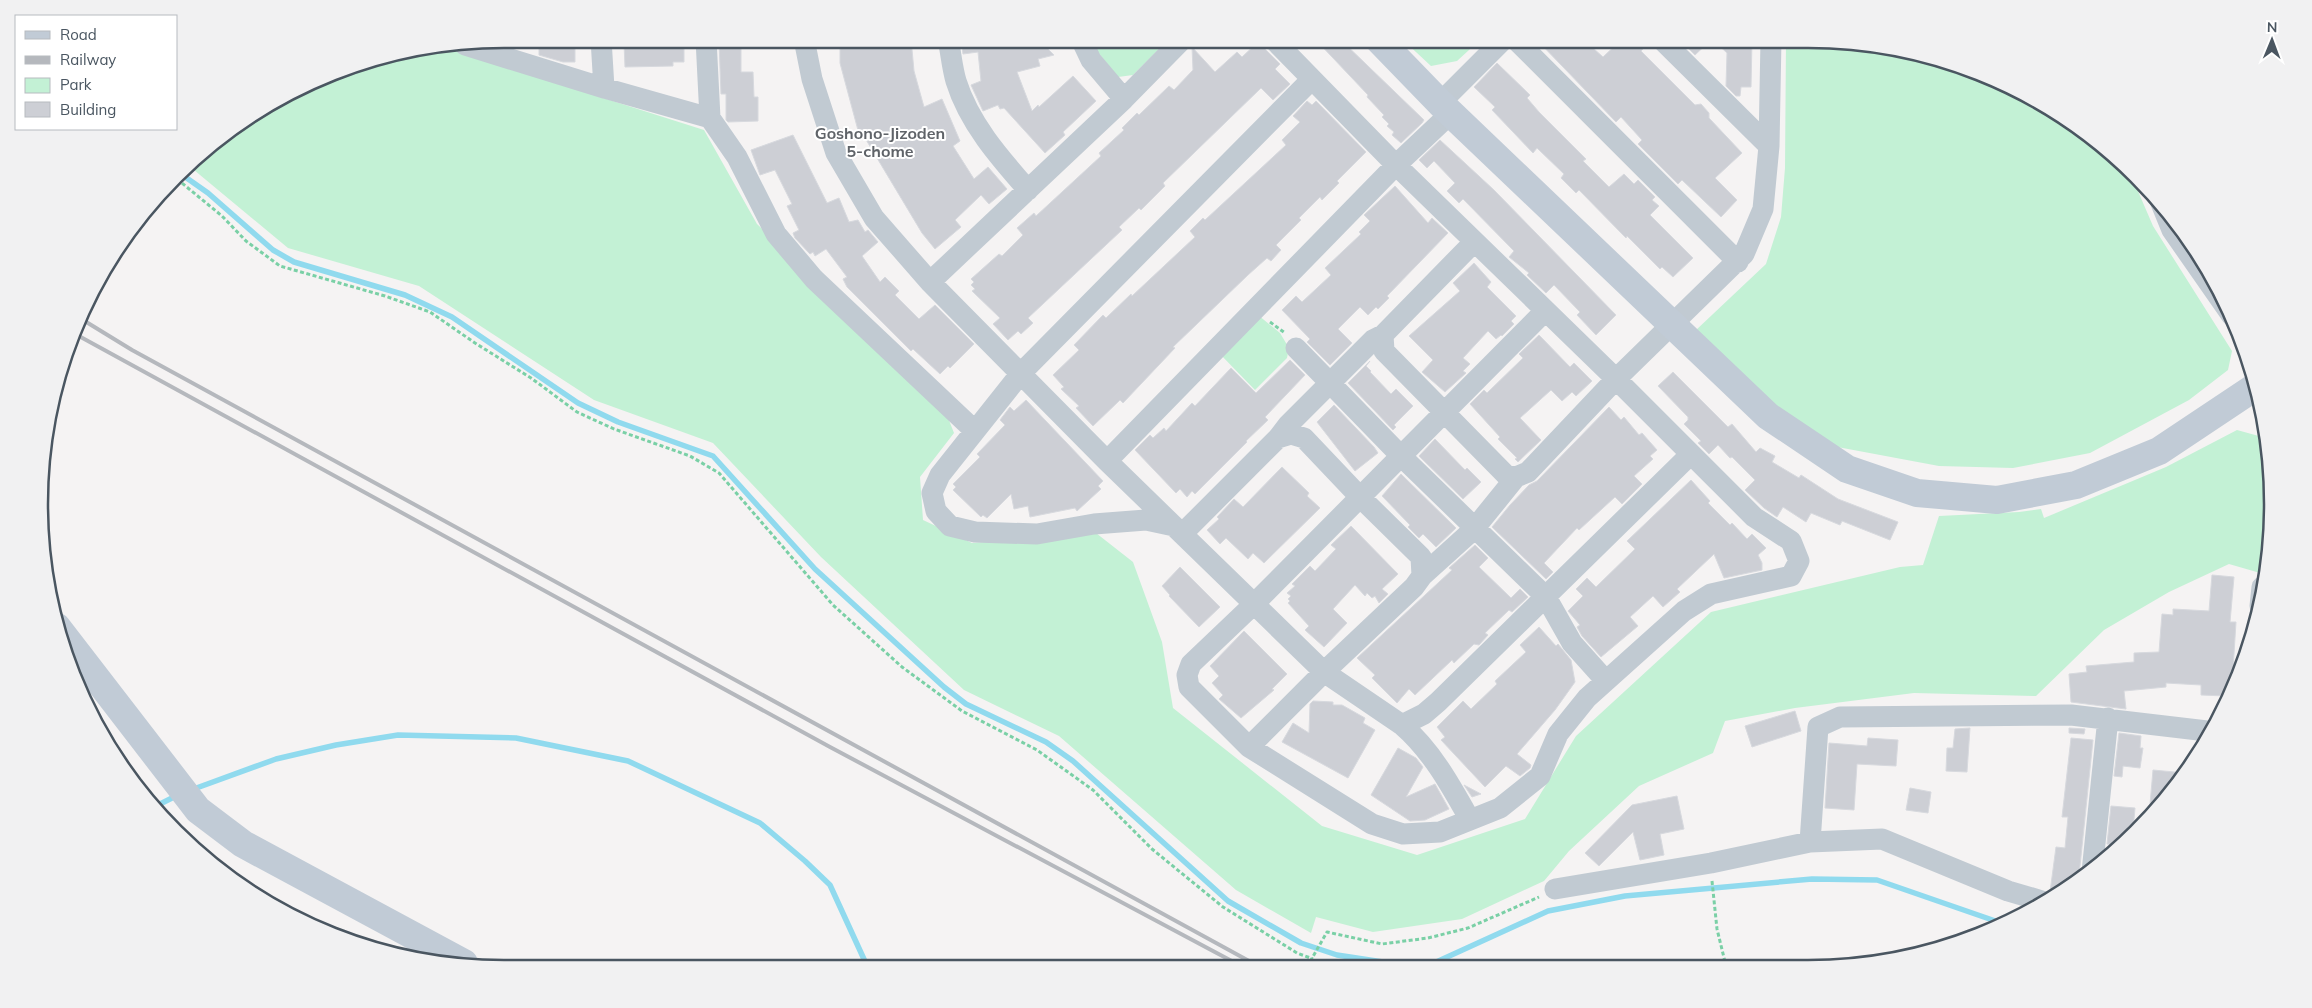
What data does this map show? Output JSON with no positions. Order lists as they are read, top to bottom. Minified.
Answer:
{"districts":["Goshono-Jizoden 5-chome"],"legend":["Road","Railway","Park","Building"],"north":"top"}
